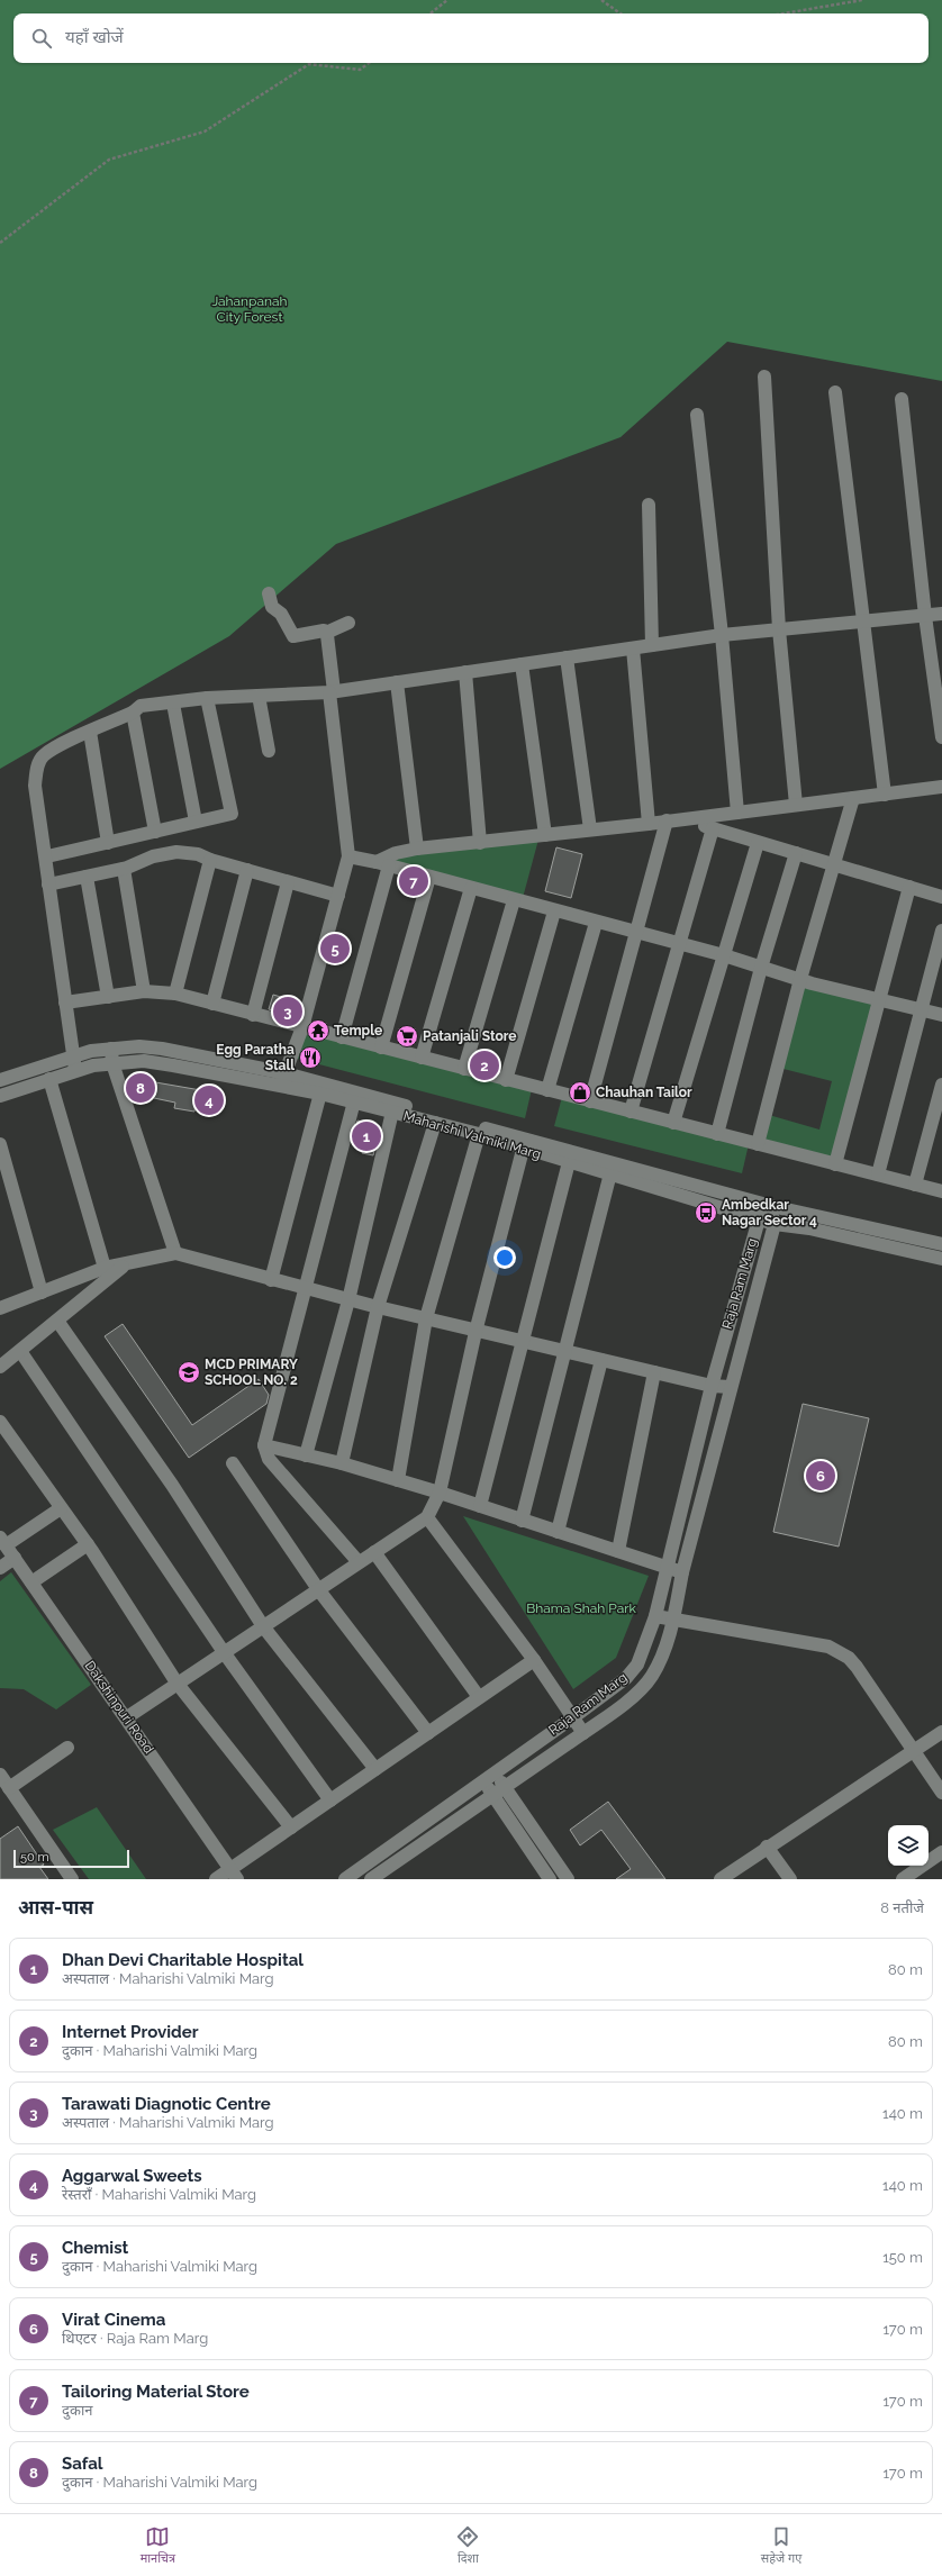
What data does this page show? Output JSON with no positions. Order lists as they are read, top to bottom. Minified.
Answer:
{"streets":{"street":["Maharishi Valmiki Marg","Raja Ram Marg","Dakshinpuri Road"]},"crossings":[["Maharishi Valmiki Marg","Raja Ram Marg"]],"parks":["Jahanpanah City Forest","Bhama Shah Park"],"places":{"temple":["Temple"],"supermarket":["Patanjali Store"],"restaurant":["Egg Paratha Stall"],"shop":["Chauhan Tailor"],"bus stop":["Ambedkar Nagar Sector 4"],"school or university":["MCD PRIMARY SCHOOL NO. 2"]},"scale_bar":"50 m","page":{"search":"यहाँ खोजें","pins":["7","5","3","2","8","4","1","6"],"scale":"50 m","heading":["आस-पास","8 नतीजे"],"list":[{"mark":"1","name":"Dhan Devi Charitable Hospital","note":"अस्पताल · Maharishi Valmiki Marg","value":"80 m"},{"mark":"2","name":"Internet Provider","note":"दुकान · Maharishi Valmiki Marg","value":"80 m"},{"mark":"3","name":"Tarawati Diagnotic Centre","note":"अस्पताल · Maharishi Valmiki Marg","value":"140 m"},{"mark":"4","name":"Aggarwal Sweets","note":"रेस्तराँ · Maharishi Valmiki Marg","value":"140 m"},{"mark":"5","name":"Chemist","note":"दुकान · Maharishi Valmiki Marg","value":"150 m"},{"mark":"6","name":"Virat Cinema","note":"थिएटर · Raja Ram Marg","value":"170 m"},{"mark":"7","name":"Tailoring Material Store","note":"दुकान","value":"170 m"},{"mark":"8","name":"Safal","note":"दुकान · Maharishi Valmiki Marg","value":"170 m"}],"nav":["मानचित्र","दिशा","सहेजे गए"]}}
